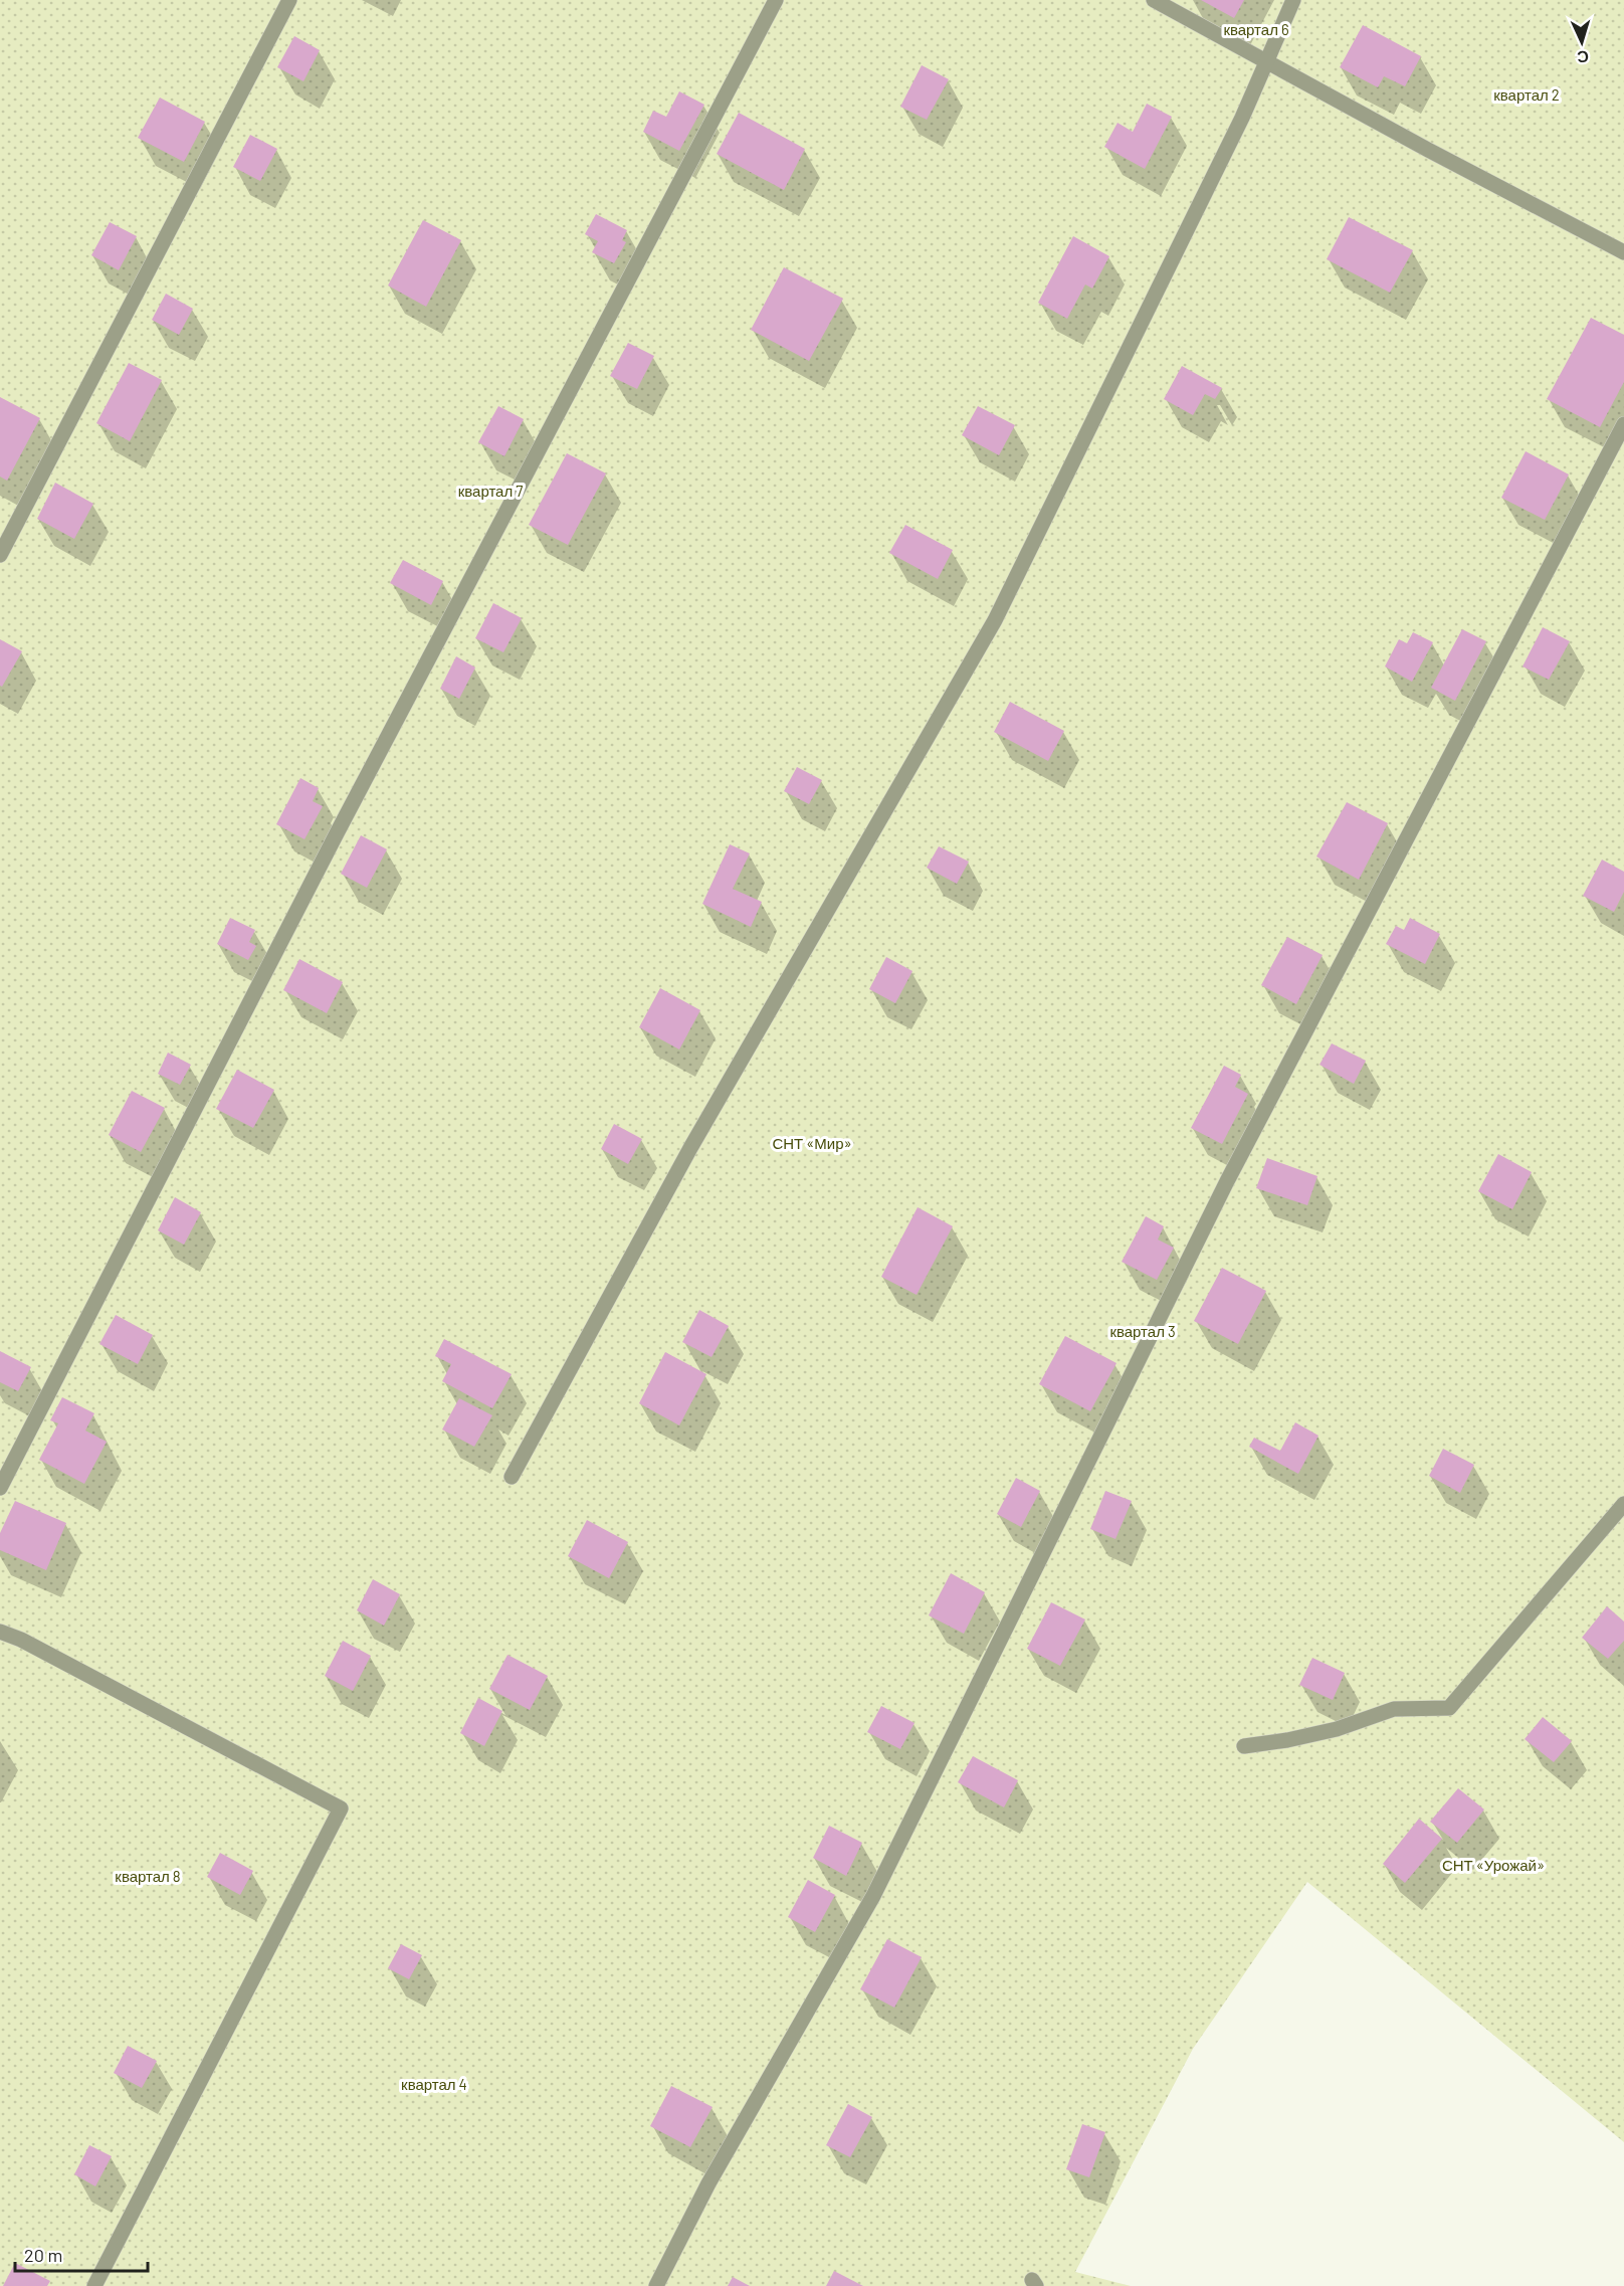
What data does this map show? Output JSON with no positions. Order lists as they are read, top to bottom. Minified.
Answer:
{"parks":["квартал 6","квартал 2","квартал 7","СНТ «Мир»","квартал 3","СНТ «Урожай»","квартал 8","квартал 4"],"scale_bar":"20 m","north":"bottom"}
